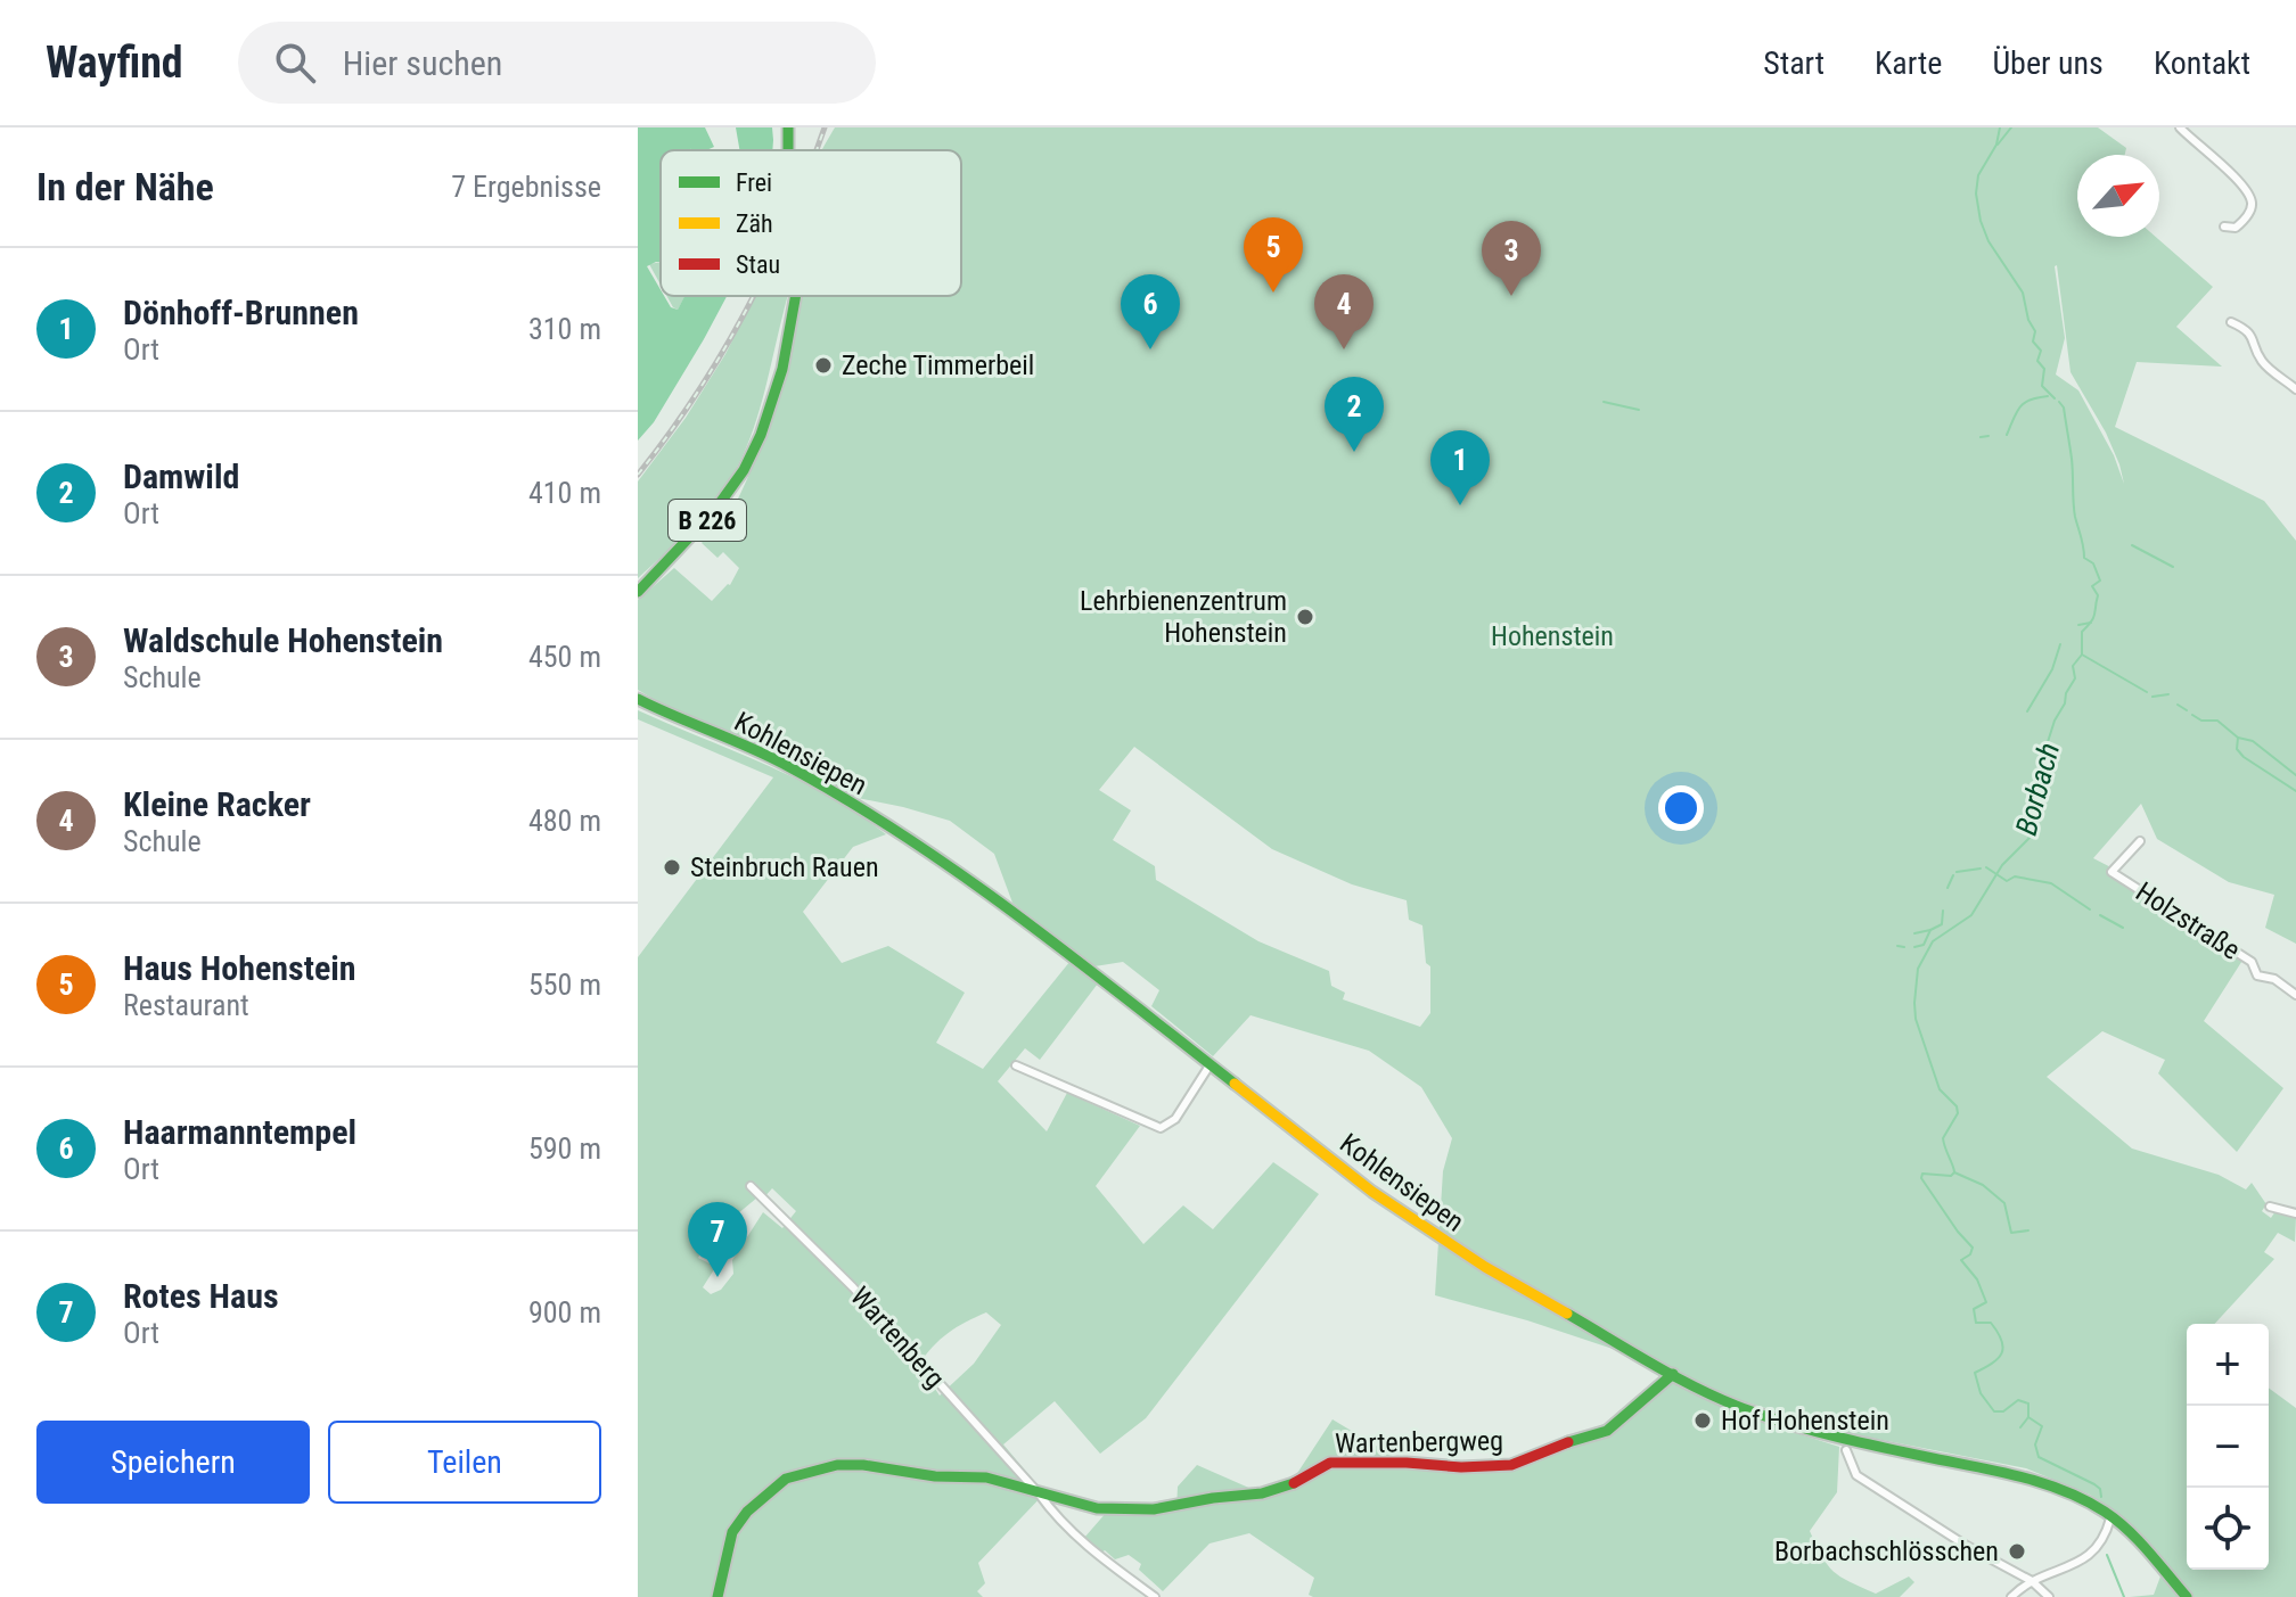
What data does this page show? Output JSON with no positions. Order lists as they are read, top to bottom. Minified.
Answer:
{"streets":{"street":["B 226","Kohlensiepen","Holzstraße","Wartenberg","Wartenbergweg"]},"crossings":[["Kohlensiepen","Wartenbergweg"],["Wartenberg","Wartenbergweg"]],"water":["Borbach"],"parks":["Hohenstein"],"places":["Zeche Timmerbeil","Lehrbienenzentrum Hohenstein","Steinbruch Rauen","Hof Hohenstein","Borbachschlösschen"],"legend":["Frei","Zäh","Stau"],"north":"top right","page":{"header":"Wayfind","search":"Hier suchen","nav":["Start","Karte","Über uns","Kontakt"],"heading":["In der Nähe","7 Ergebnisse"],"pins":["5","3","4","6","2","1","7"],"list":[{"mark":"1","name":"Dönhoff-Brunnen","note":"Ort","value":"310 m"},{"mark":"2","name":"Damwild","note":"Ort","value":"410 m"},{"mark":"3","name":"Waldschule Hohenstein","note":"Schule","value":"450 m"},{"mark":"4","name":"Kleine Racker","note":"Schule","value":"480 m"},{"mark":"5","name":"Haus Hohenstein","note":"Restaurant","value":"550 m"},{"mark":"6","name":"Haarmanntempel","note":"Ort","value":"590 m"},{"mark":"7","name":"Rotes Haus","note":"Ort","value":"900 m"}],"map_buttons":["+","−"],"buttons":["Speichern","Teilen"]}}
